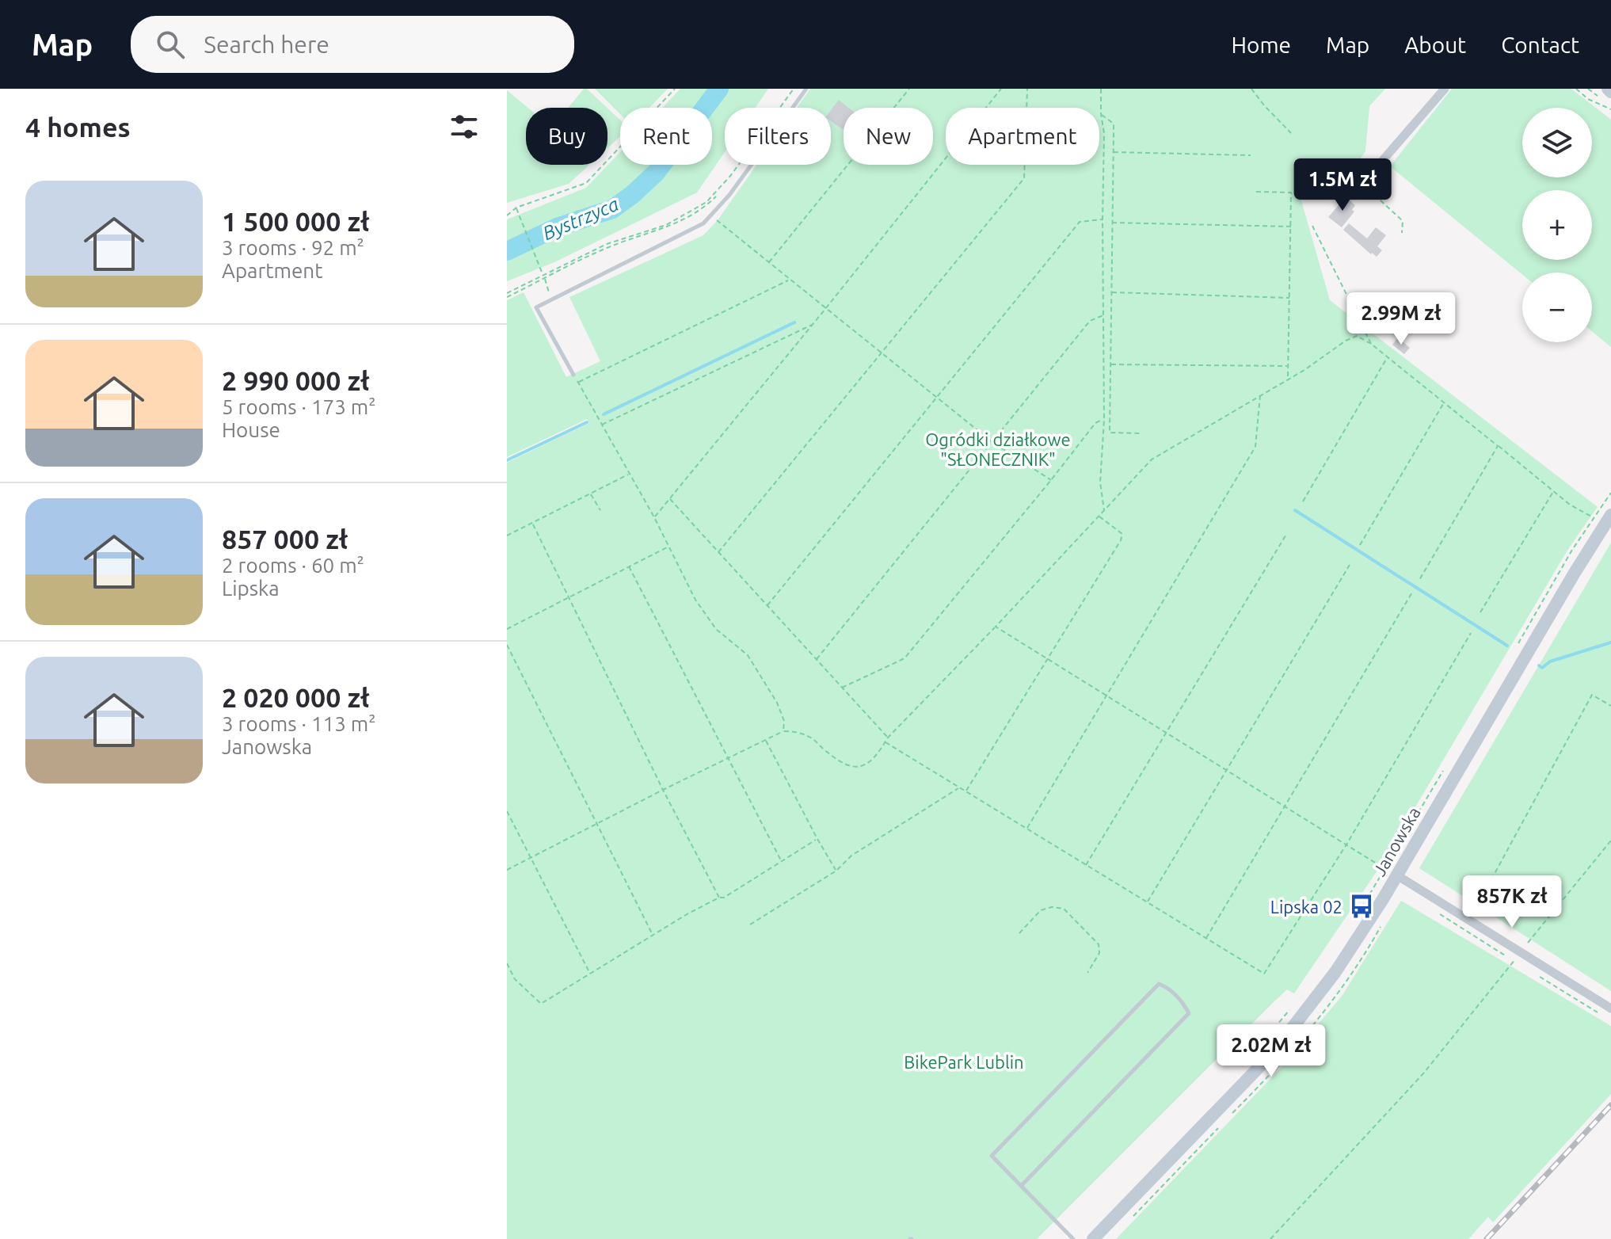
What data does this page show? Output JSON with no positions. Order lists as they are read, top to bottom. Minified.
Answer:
{"streets":{"street":["Janowska"]},"water":["Bystrzyca"],"parks":["Ogródki działkowe \"SŁONECZNIK\"","BikePark Lublin"],"places":{"bus stop":["Lipska 02"]},"page":{"header":"Map","search":"Search here","nav":["Home","Map","About","Contact"],"heading":"4 homes","map_buttons":["+","−"],"chip":["Buy","Rent","Filters","New","Apartment"],"price":["1.5M zł","2.99M zł","857K zł","2.02M zł"],"list":[{"name":"1 500 000 zł","note":"3 rooms · 92 m² · Apartment"},{"name":"2 990 000 zł","note":"5 rooms · 173 m² · House"},{"name":"857 000 zł","note":"2 rooms · 60 m² · Lipska"},{"name":"2 020 000 zł","note":"3 rooms · 113 m² · Janowska"}]}}
